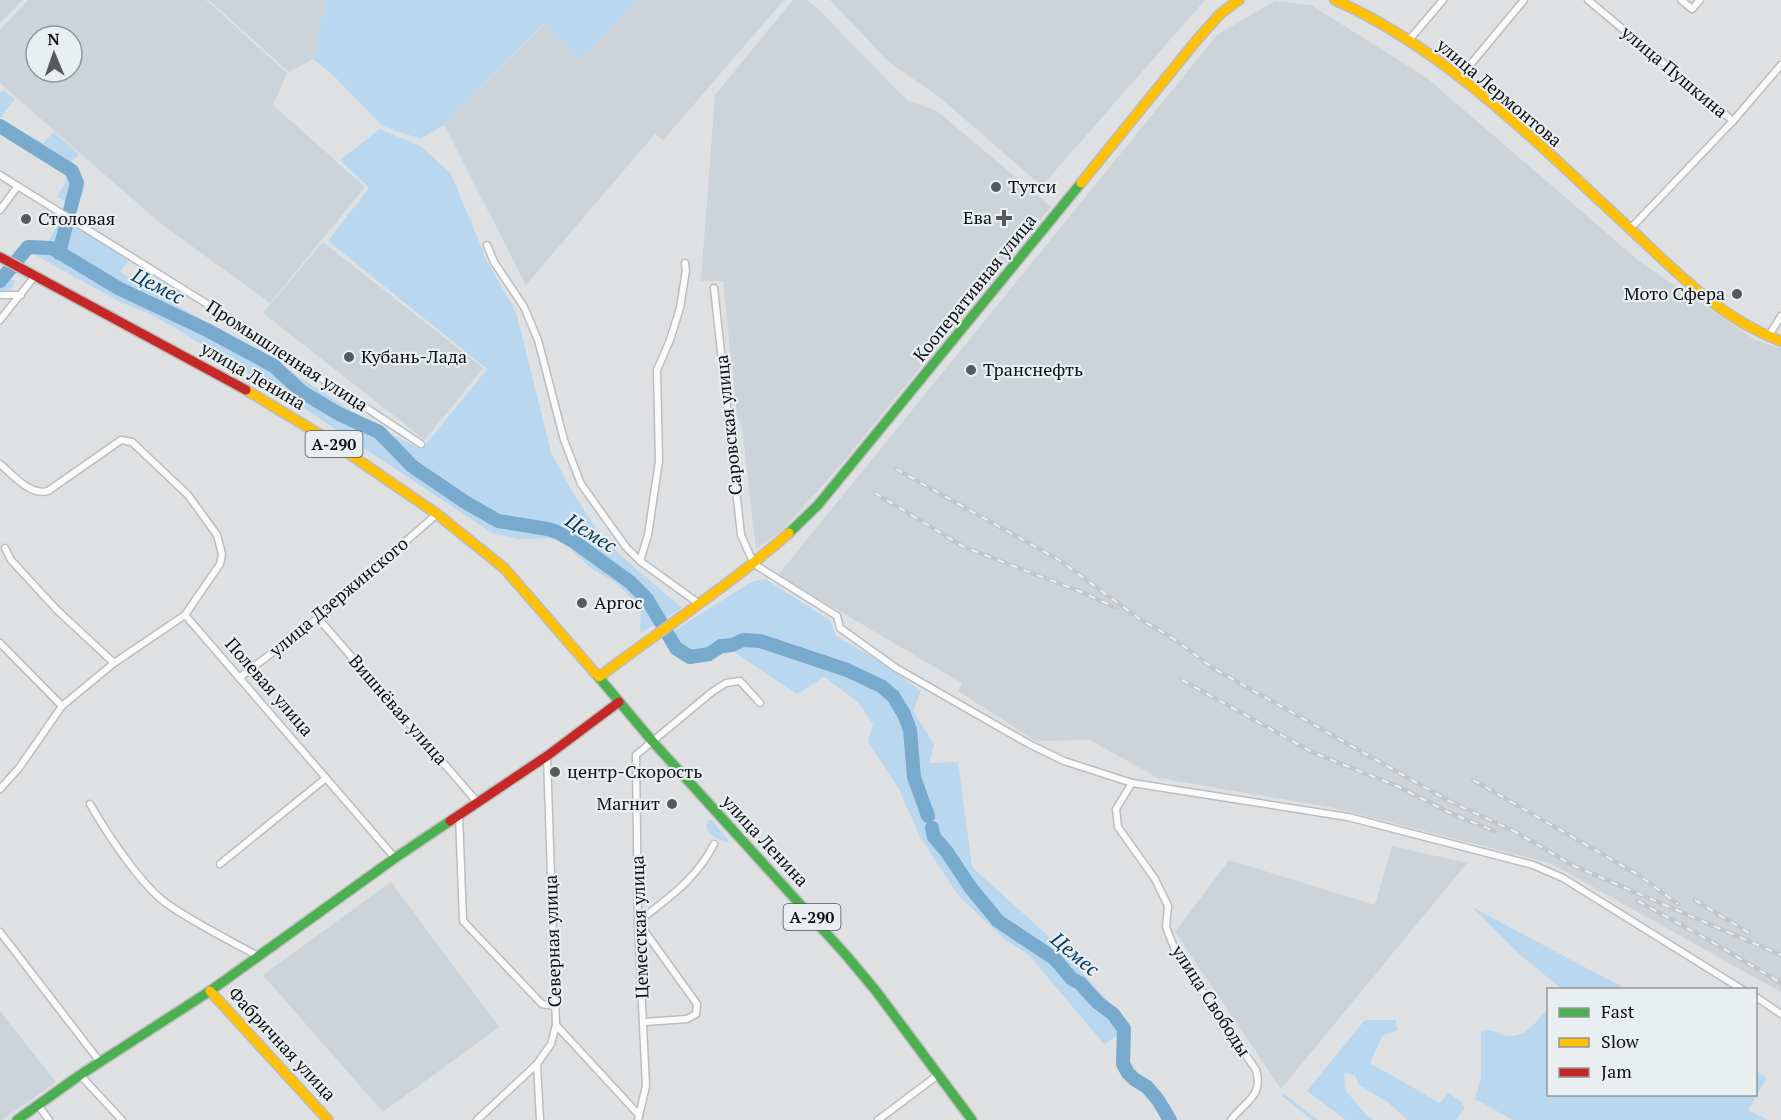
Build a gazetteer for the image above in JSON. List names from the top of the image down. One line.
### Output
{"streets":{"main road":["улица Лермонтова","Кооперативная улица","улица Ленина","А-290","Фабричная улица"],"street":["улица Пушкина","Промышленная улица","Саровская улица","улица Дзержинского","Полевая улица","Вишнёвая улица","Цемесская улица","Северная улица","улица Свободы"]},"crossings":[["Кооперативная улица","улица Ленина"],["Кооперативная улица","Саровская улица"],["улица Ленина","улица Дзержинского"],["улица Ленина","Цемесская улица"],["улица Дзержинского","Полевая улица"],["улица Дзержинского","Вишнёвая улица"]],"water":["Цемес"],"places":{"other":["Тутси","Столовая","Мото Сфера","Кубань-Лада","Транснефть","Аргос","центр-Скорость","Магнит"],"health":["Ева"]},"legend":["Fast","Slow","Jam"],"north":"top"}
